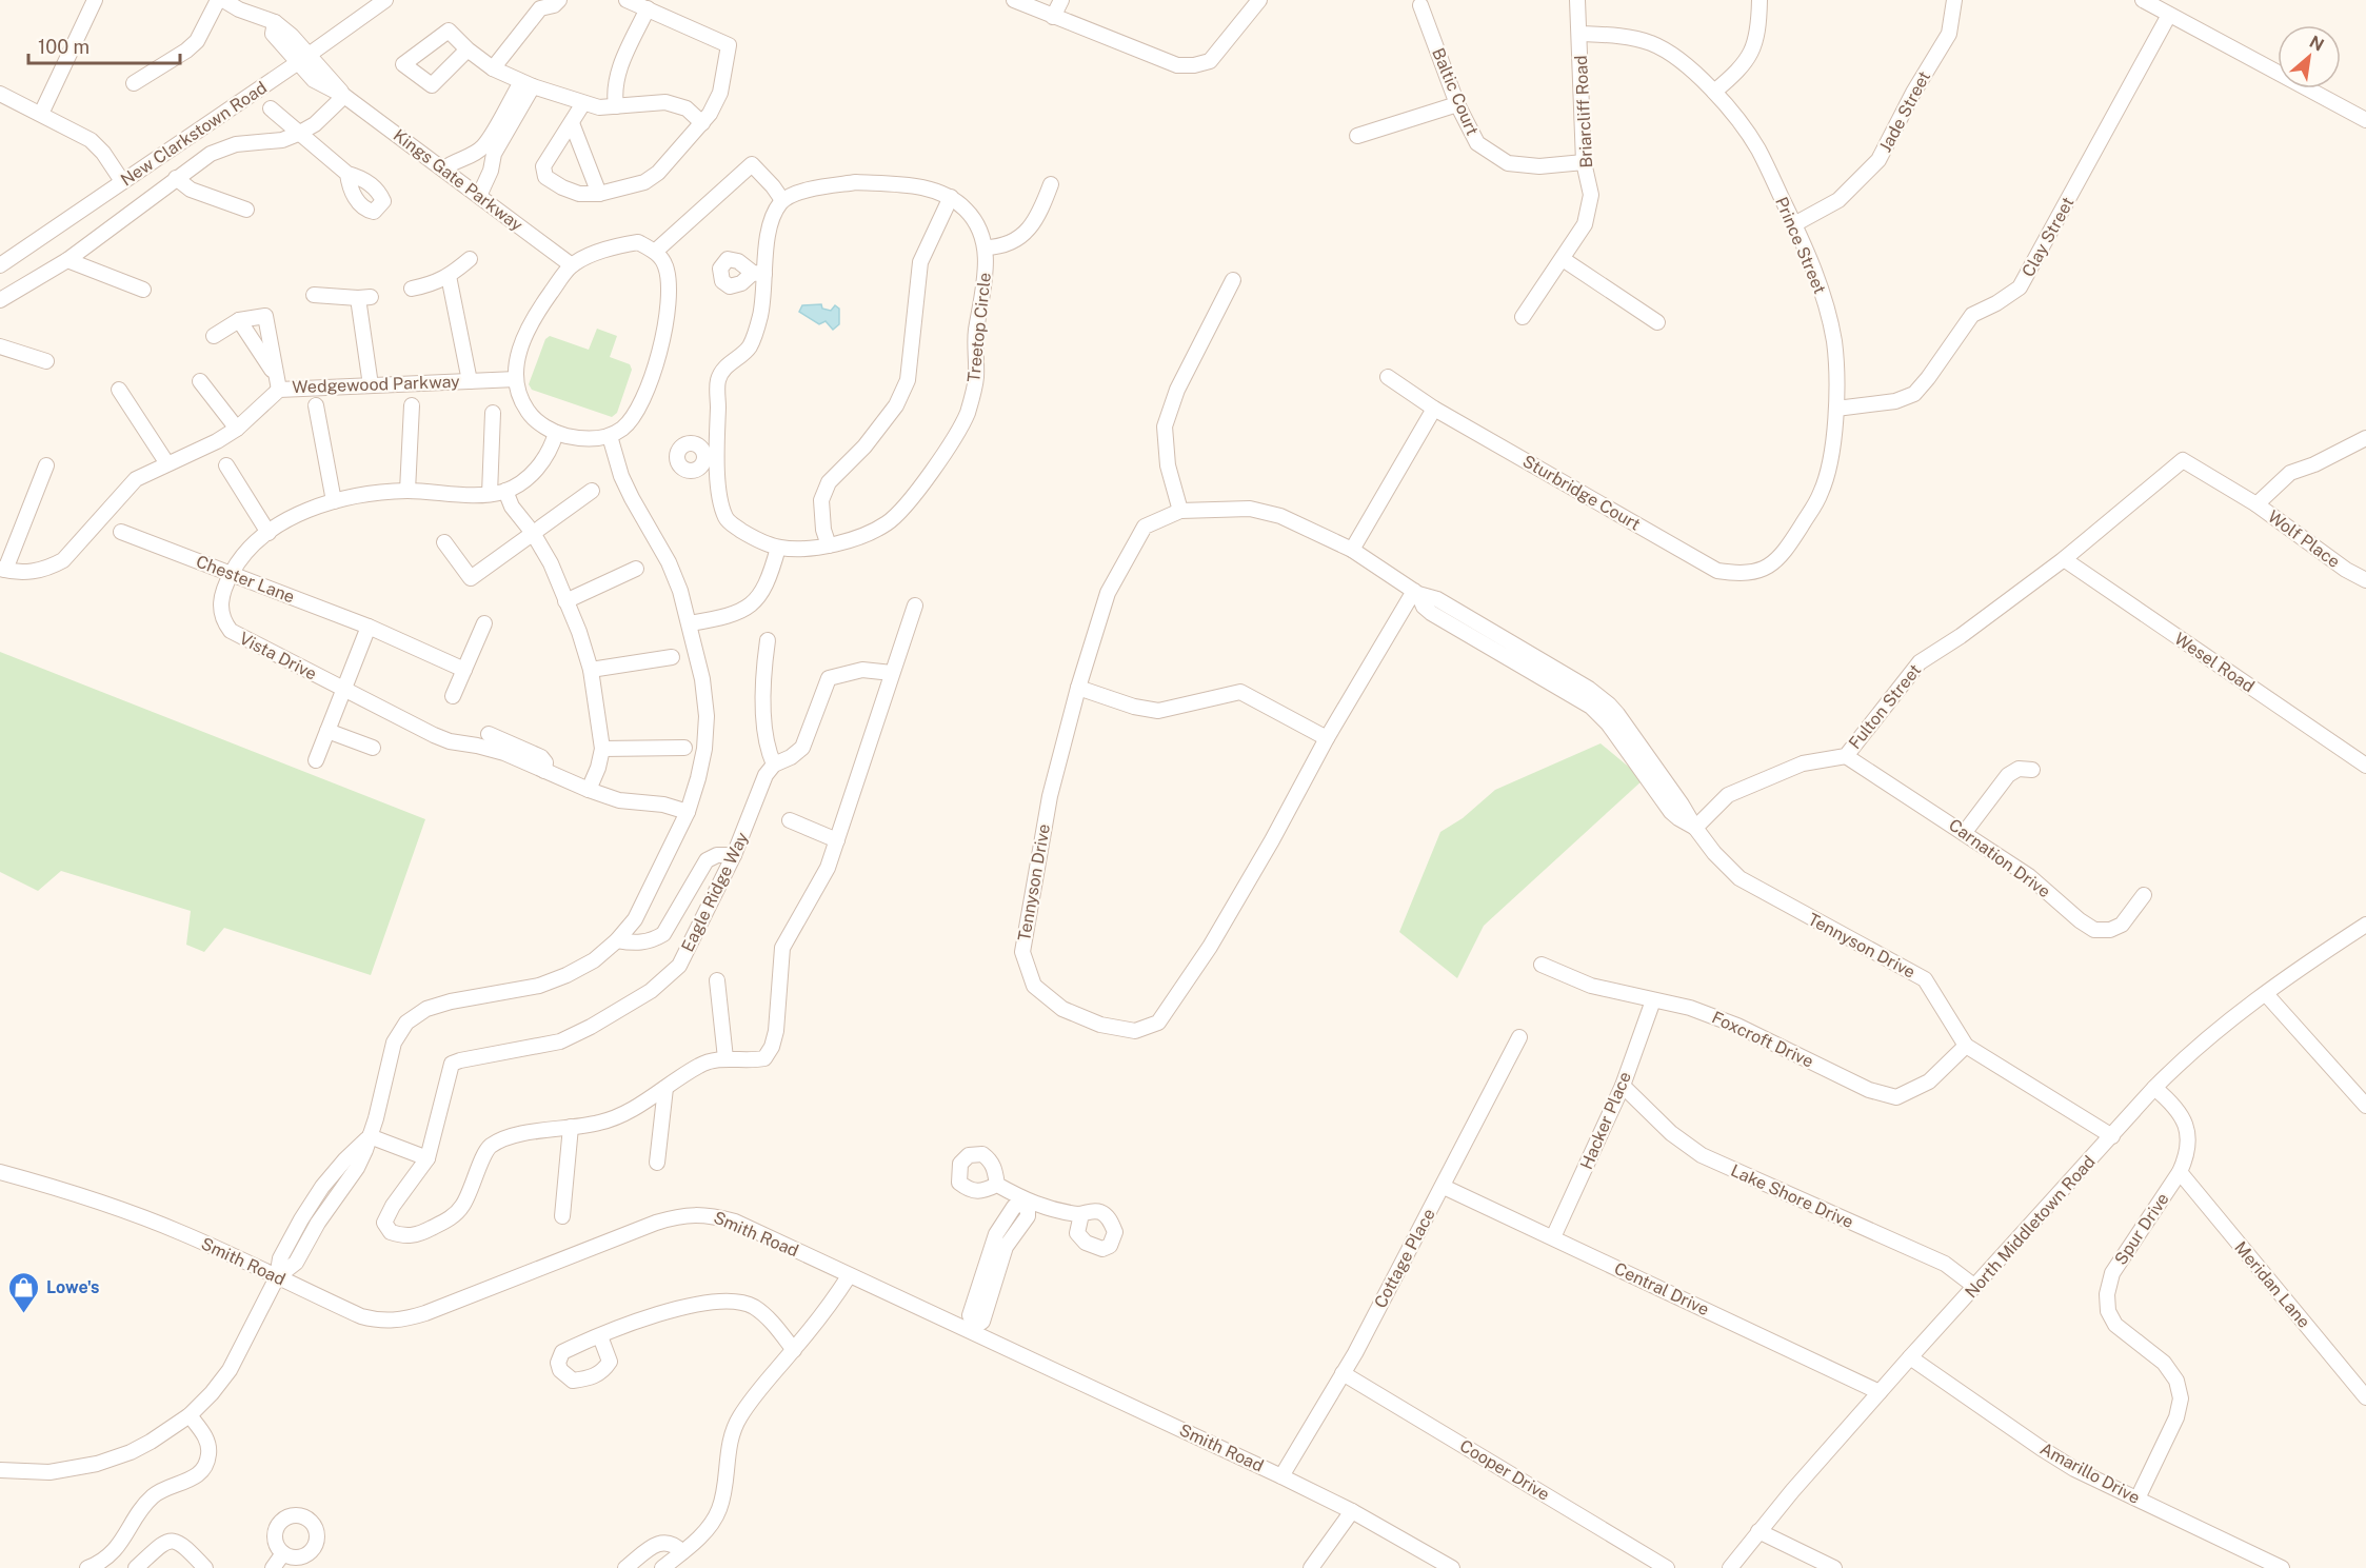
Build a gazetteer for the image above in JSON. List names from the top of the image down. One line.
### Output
{"streets":{"street":["Baltic Court","Briarcliff Road","Jade Street","New Clarkstown Road","Kings Gate Parkway","Clay Street","Prince Street","Treetop Circle","Wedgewood Parkway","Sturbridge Court","Wolf Place","Chester Lane","Vista Drive","Wesel Road","Fulton Street","Carnation Drive","Tennyson Drive","Eagle Ridge Way","Foxcroft Drive","Hacker Place","Lake Shore Drive","North Middletown Road","Spur Drive","Smith Road","Cottage Place","Meridan Lane","Central Drive","Cooper Drive","Amarillo Drive"]},"crossings":[["Baltic Court","Briarcliff Road"],["Briarcliff Road","Prince Street"],["Jade Street","Prince Street"],["New Clarkstown Road","Kings Gate Parkway"],["Kings Gate Parkway","Wedgewood Parkway"],["Kings Gate Parkway","Vista Drive"],["Clay Street","Prince Street"],["Prince Street","Sturbridge Court"],["Wedgewood Parkway","Vista Drive"],["Wolf Place","Fulton Street"],["Chester Lane","Vista Drive"],["Wesel Road","Fulton Street"],["Fulton Street","Carnation Drive"],["Fulton Street","Tennyson Drive"],["Tennyson Drive","Foxcroft Drive"],["Tennyson Drive","North Middletown Road"],["Foxcroft Drive","Hacker Place"],["Hacker Place","Lake Shore Drive"],["Hacker Place","Central Drive"],["Lake Shore Drive","North Middletown Road"],["North Middletown Road","Spur Drive"],["North Middletown Road","Central Drive"],["North Middletown Road","Amarillo Drive"],["Spur Drive","Meridan Lane"],["Spur Drive","Amarillo Drive"],["Smith Road","Cottage Place"],["Cottage Place","Central Drive"],["Cottage Place","Cooper Drive"]],"places":{"shop":["Lowe's"]},"scale_bar":"100 m","north":"top right"}
